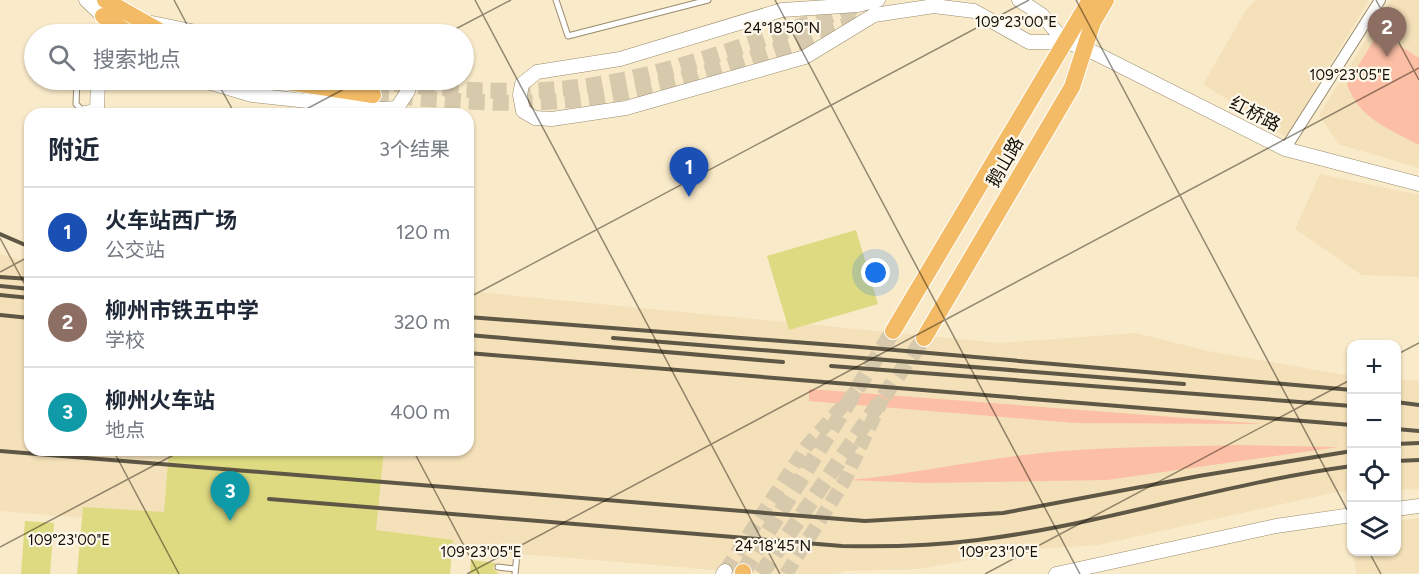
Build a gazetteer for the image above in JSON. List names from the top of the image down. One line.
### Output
{"streets":{"main road":["鹅山路"],"street":["红桥路"]},"crossings":[["红桥路","鹅山路"]],"page":{"pins":["2","1","3"],"search":"搜索地点","heading":["附近","3个结果"],"list":[{"mark":"1","name":"火车站西广场","note":"公交站","value":"120 m"},{"mark":"2","name":"柳州市铁五中学","note":"学校","value":"320 m"},{"mark":"3","name":"柳州火车站","note":"地点","value":"400 m"}],"map_buttons":["+","−"]},"coordinates":["109°23'00\"E","24°18'50\"N","109°23'05\"E","24°18'45\"N","109°23'10\"E"]}
